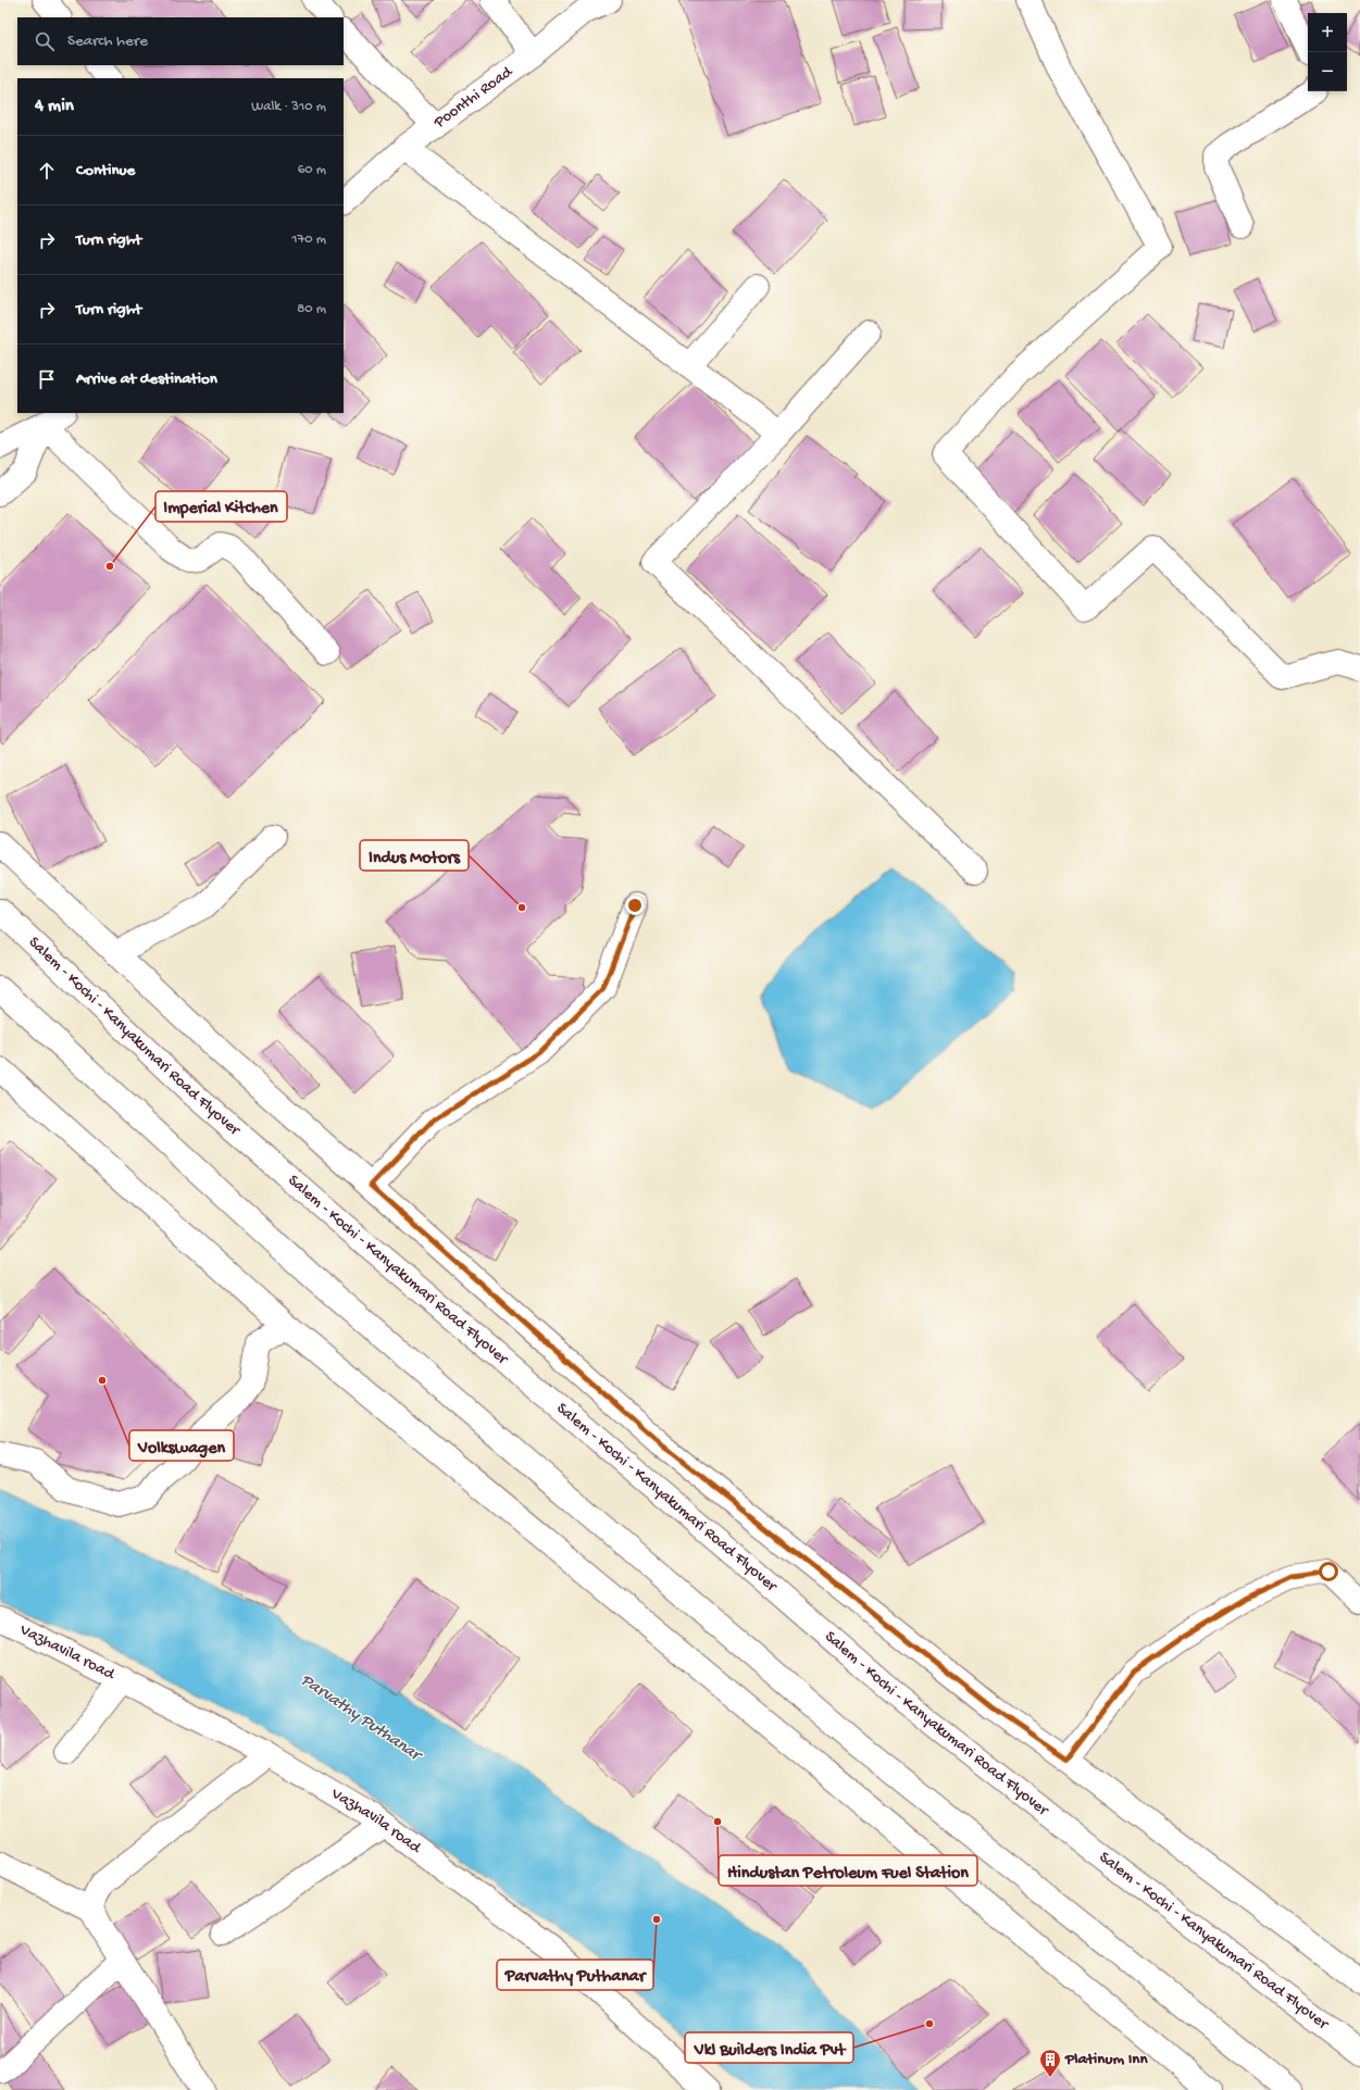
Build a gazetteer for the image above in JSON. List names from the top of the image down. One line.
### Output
{"streets":{"main road":["Poonthi Road","Salem - Kochi - Kanyakumari Road Flyover","Vazhavila road"]},"water":["Parvathy Puthanar"],"places":{"other":["Imperial Kitchen","Indus Motors","Volkswagen","Hindustan Petroleum Fuel Station","Parvathy Puthanar","Vkl Builders India Pvt"],"building":["Platinum Inn"]},"page":{"map_buttons":["+","−"],"search":"Search here","heading":["4 min","Walk · 310 m"],"list":[["Continue","60 m"],["Turn right","170 m"],["Turn right","80 m"],"Arrive at destination"]}}
